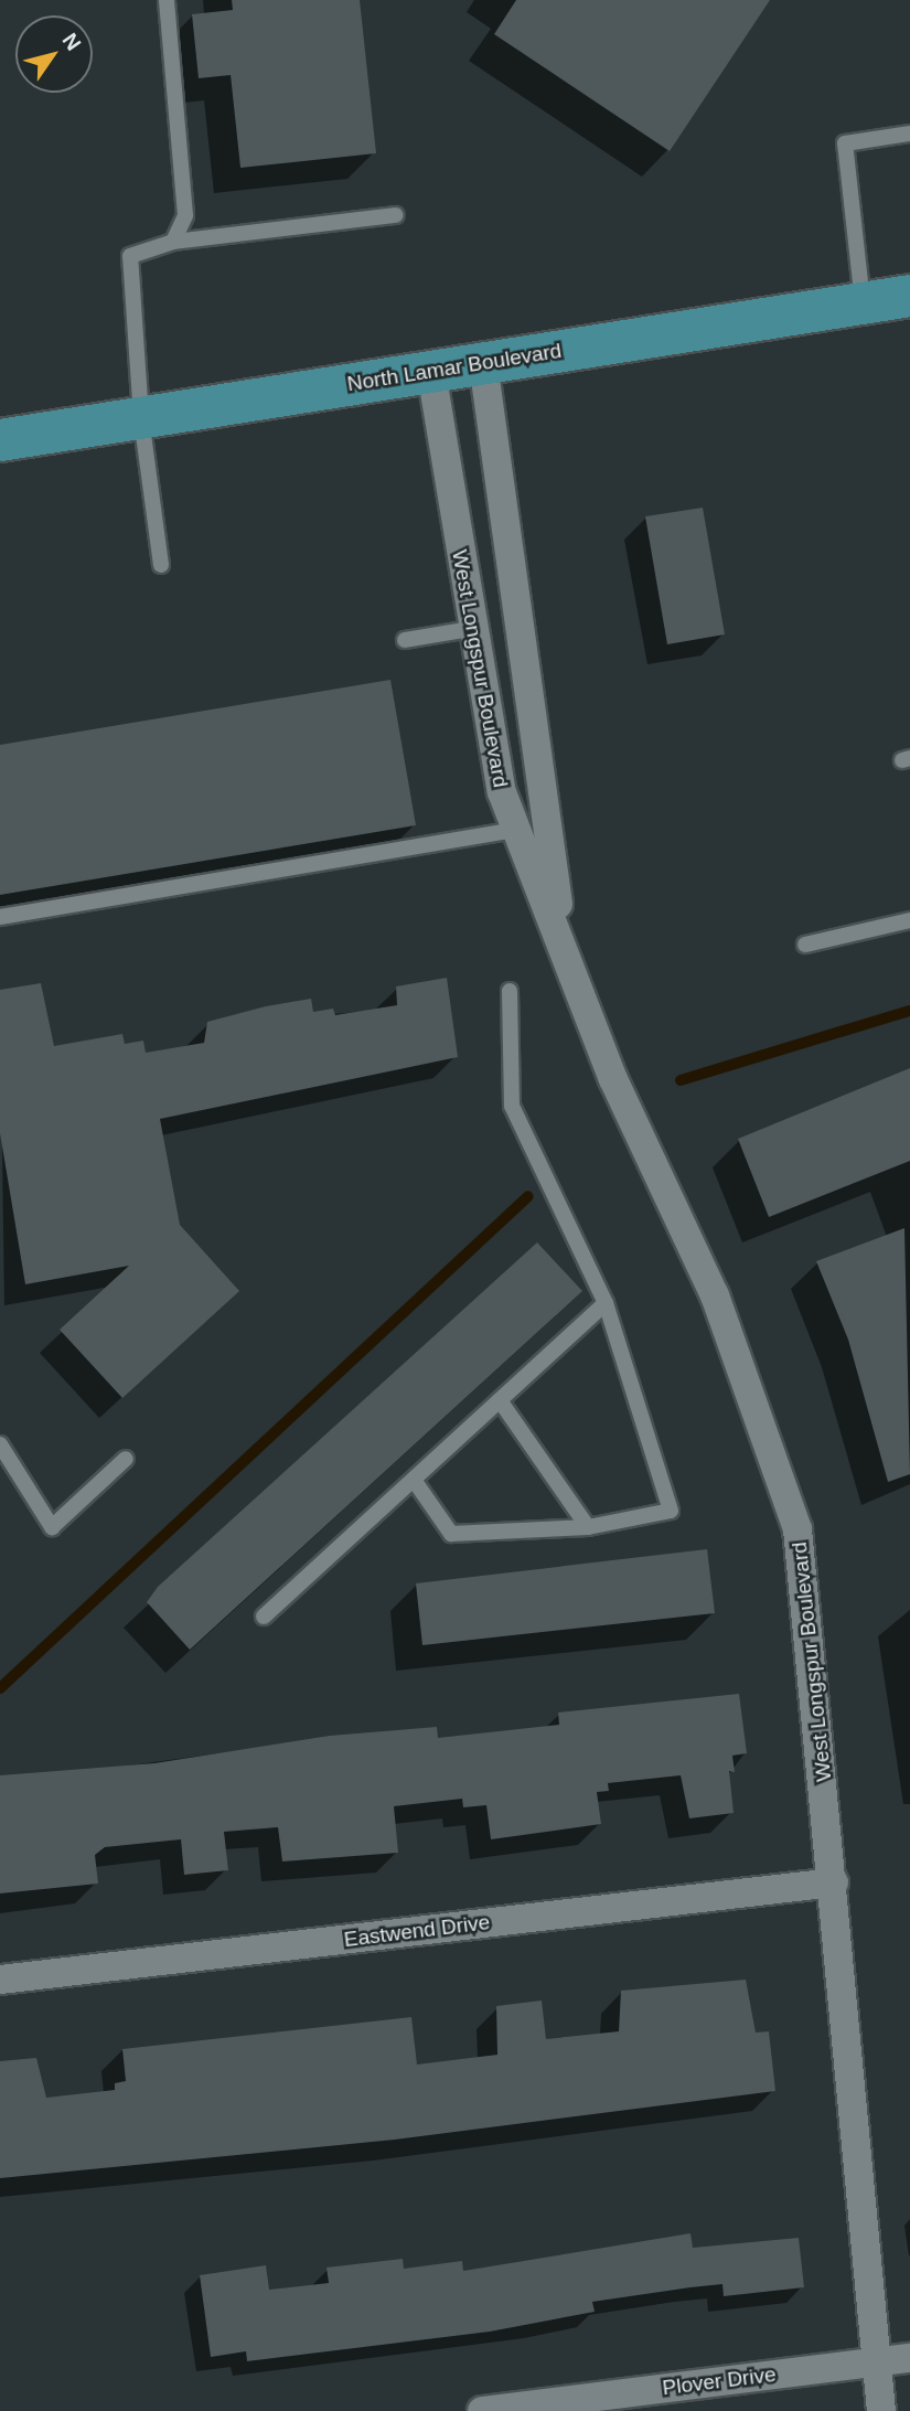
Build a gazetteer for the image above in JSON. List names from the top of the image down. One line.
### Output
{"streets":{"main road":["North Lamar Boulevard"],"street":["West Longspur Boulevard","Eastwend Drive","Plover Drive"]},"crossings":[["North Lamar Boulevard","West Longspur Boulevard"],["West Longspur Boulevard","Eastwend Drive"],["West Longspur Boulevard","Plover Drive"]],"north":"top right"}
